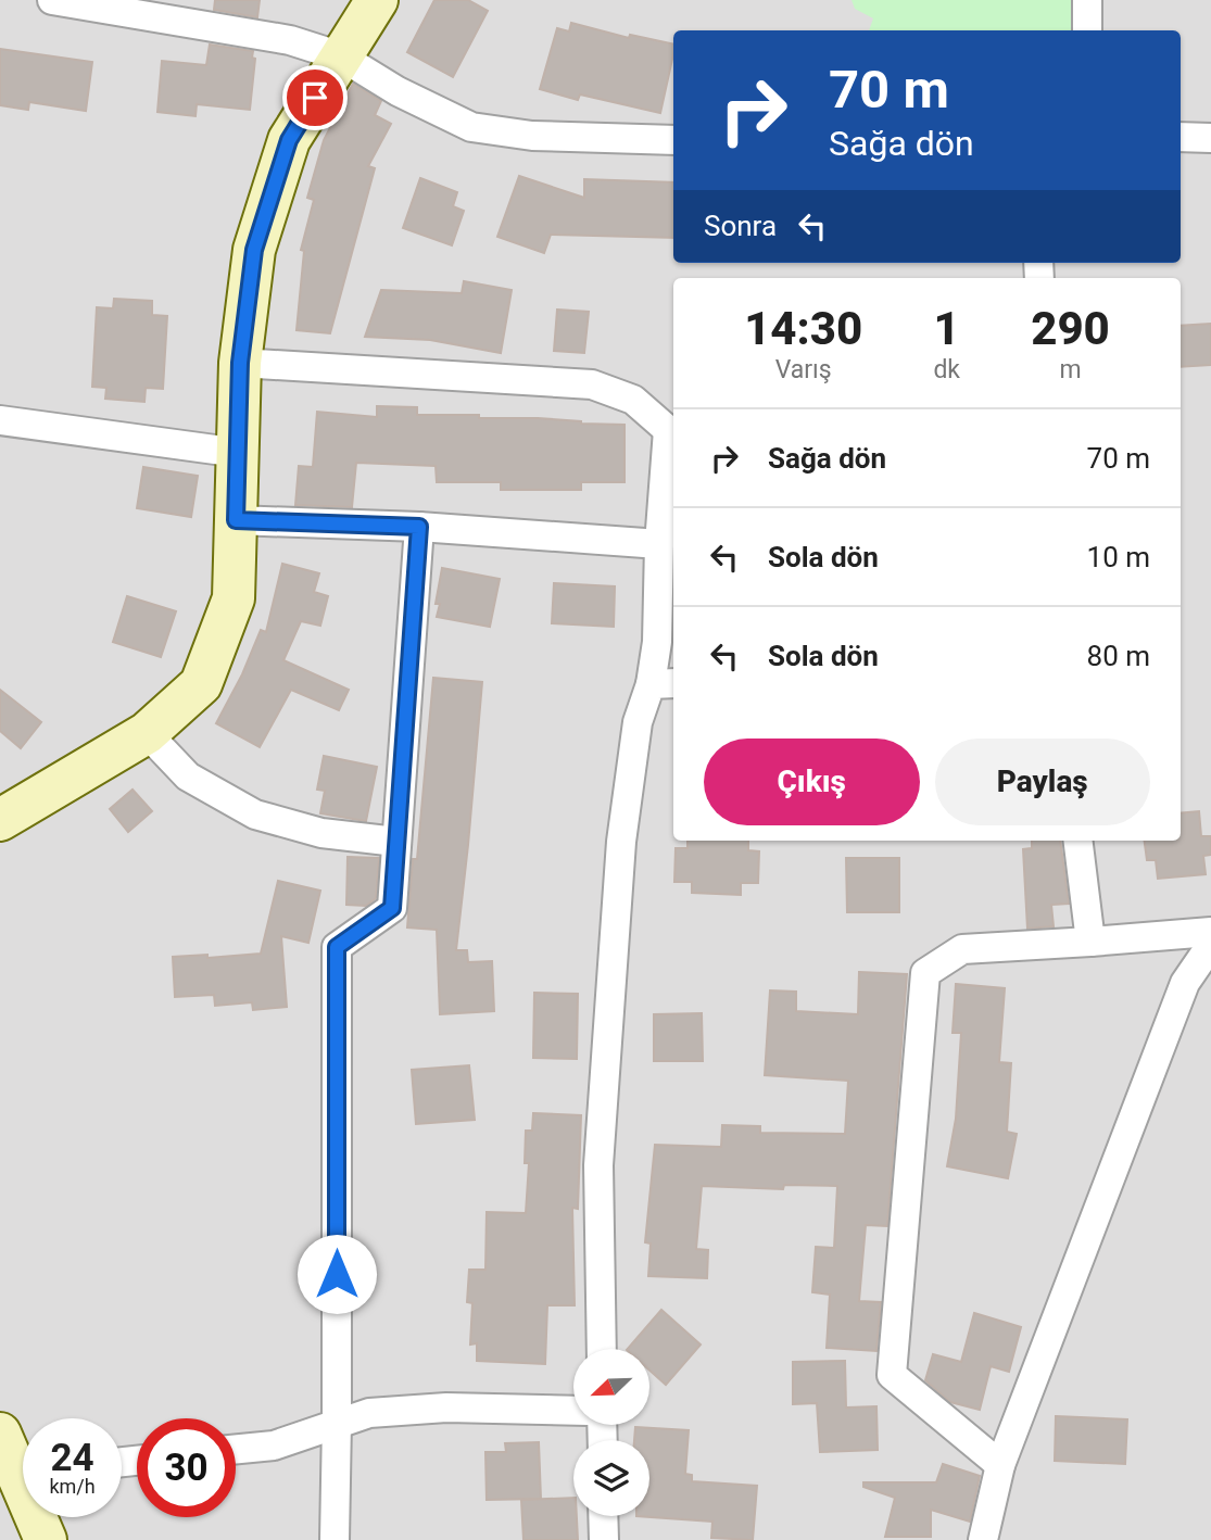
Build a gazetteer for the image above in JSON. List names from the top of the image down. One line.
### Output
{"north":"bottom left","page":{"turn":["70 m","Sağa dön"],"then":"Sonra","eta":["14:30","Varış","1","dk","290","m"],"list":[{"name":"Sağa dön","value":"70 m"},{"name":"Sola dön","value":"10 m"},{"name":"Sola dön","value":"80 m"}],"buttons":["Çıkış","Paylaş"],"speed":"24 km/h","limit":"30"}}
